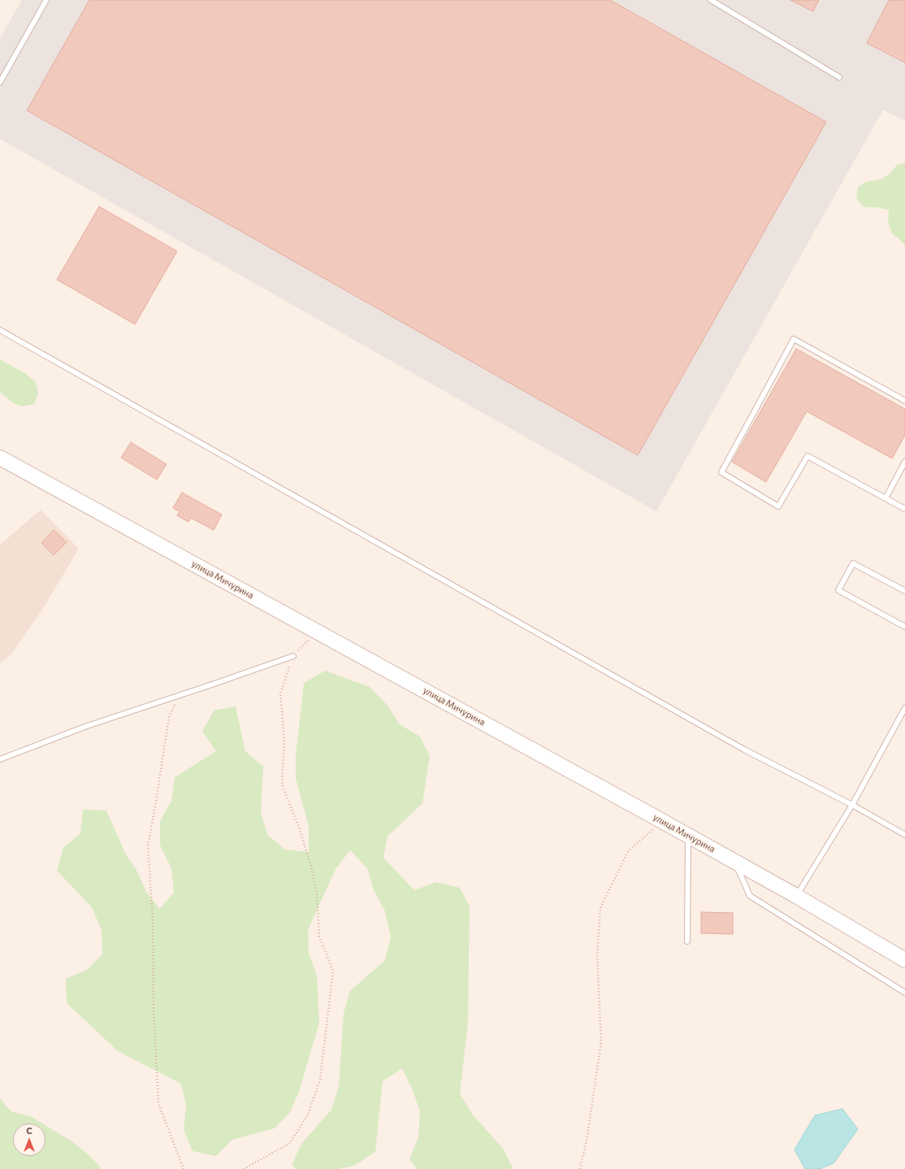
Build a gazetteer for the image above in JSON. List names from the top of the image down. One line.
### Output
{"streets":{"main road":["улица Мичурина"]},"north":"top"}
